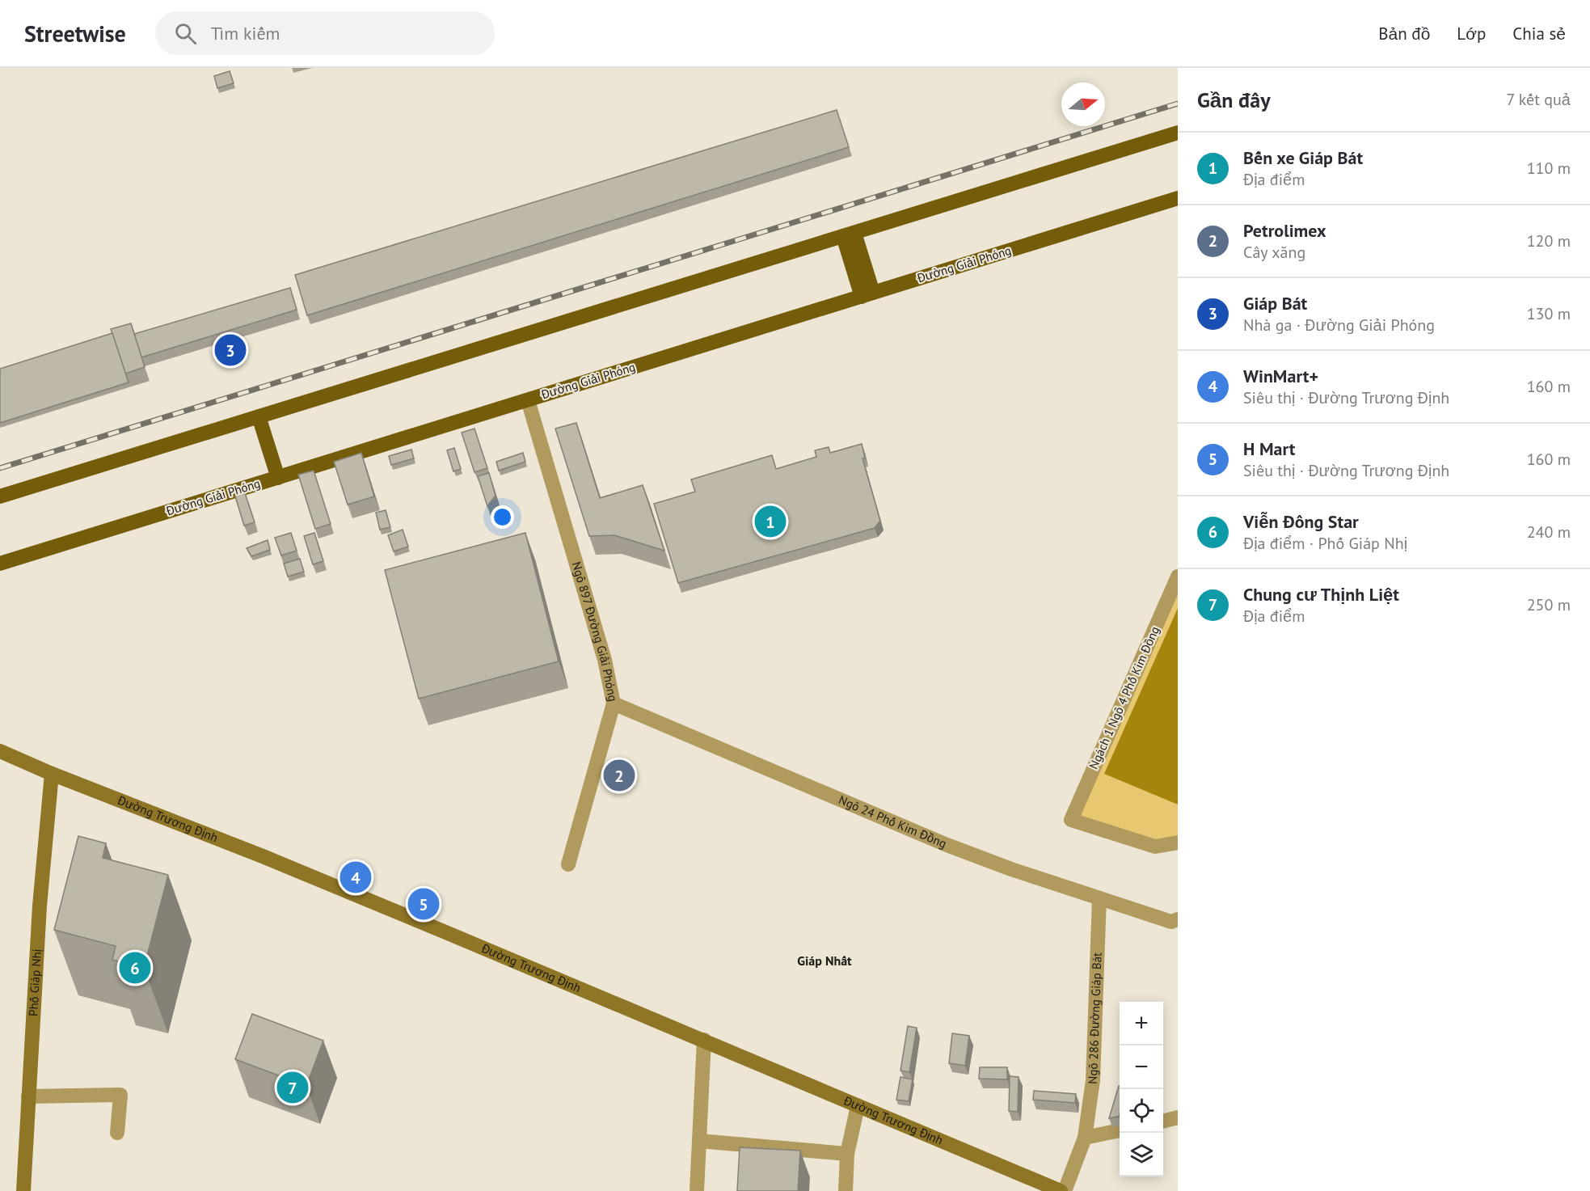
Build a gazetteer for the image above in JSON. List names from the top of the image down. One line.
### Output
{"streets":{"main road":["Đường Giải Phóng","Đường Trương Định","Phố Giáp Nhị"],"street":["Ngõ 897 Đường Giải Phóng","Ngách 1 Ngõ 4 Phố Kim Đồng","Ngõ 24 Phố Kim Đồng","Ngõ 286 Đường Giáp Bát"]},"crossings":[["Đường Giải Phóng","Ngõ 897 Đường Giải Phóng"],["Ngõ 897 Đường Giải Phóng","Ngõ 24 Phố Kim Đồng"],["Đường Trương Định","Phố Giáp Nhị"],["Ngõ 24 Phố Kim Đồng","Ngõ 286 Đường Giáp Bát"]],"districts":["Giáp Nhất"],"north":"right","page":{"header":"Streetwise","search":"Tìm kiếm","nav":["Bản đồ","Lớp","Chia sẻ"],"heading":["Gần đây","7 kết quả"],"list":[{"mark":"1","name":"Bến xe Giáp Bát","note":"Địa điểm","value":"110 m"},{"mark":"2","name":"Petrolimex","note":"Cây xăng","value":"120 m"},{"mark":"3","name":"Giáp Bát","note":"Nhà ga · Đường Giải Phóng","value":"130 m"},{"mark":"4","name":"WinMart+","note":"Siêu thị · Đường Trương Định","value":"160 m"},{"mark":"5","name":"H Mart","note":"Siêu thị · Đường Trương Định","value":"160 m"},{"mark":"6","name":"Viễn Đông Star","note":"Địa điểm · Phố Giáp Nhị","value":"240 m"},{"mark":"7","name":"Chung cư Thịnh Liệt","note":"Địa điểm","value":"250 m"}],"pins":["3","1","2","4","5","6","7"],"map_buttons":["+","−"]}}
